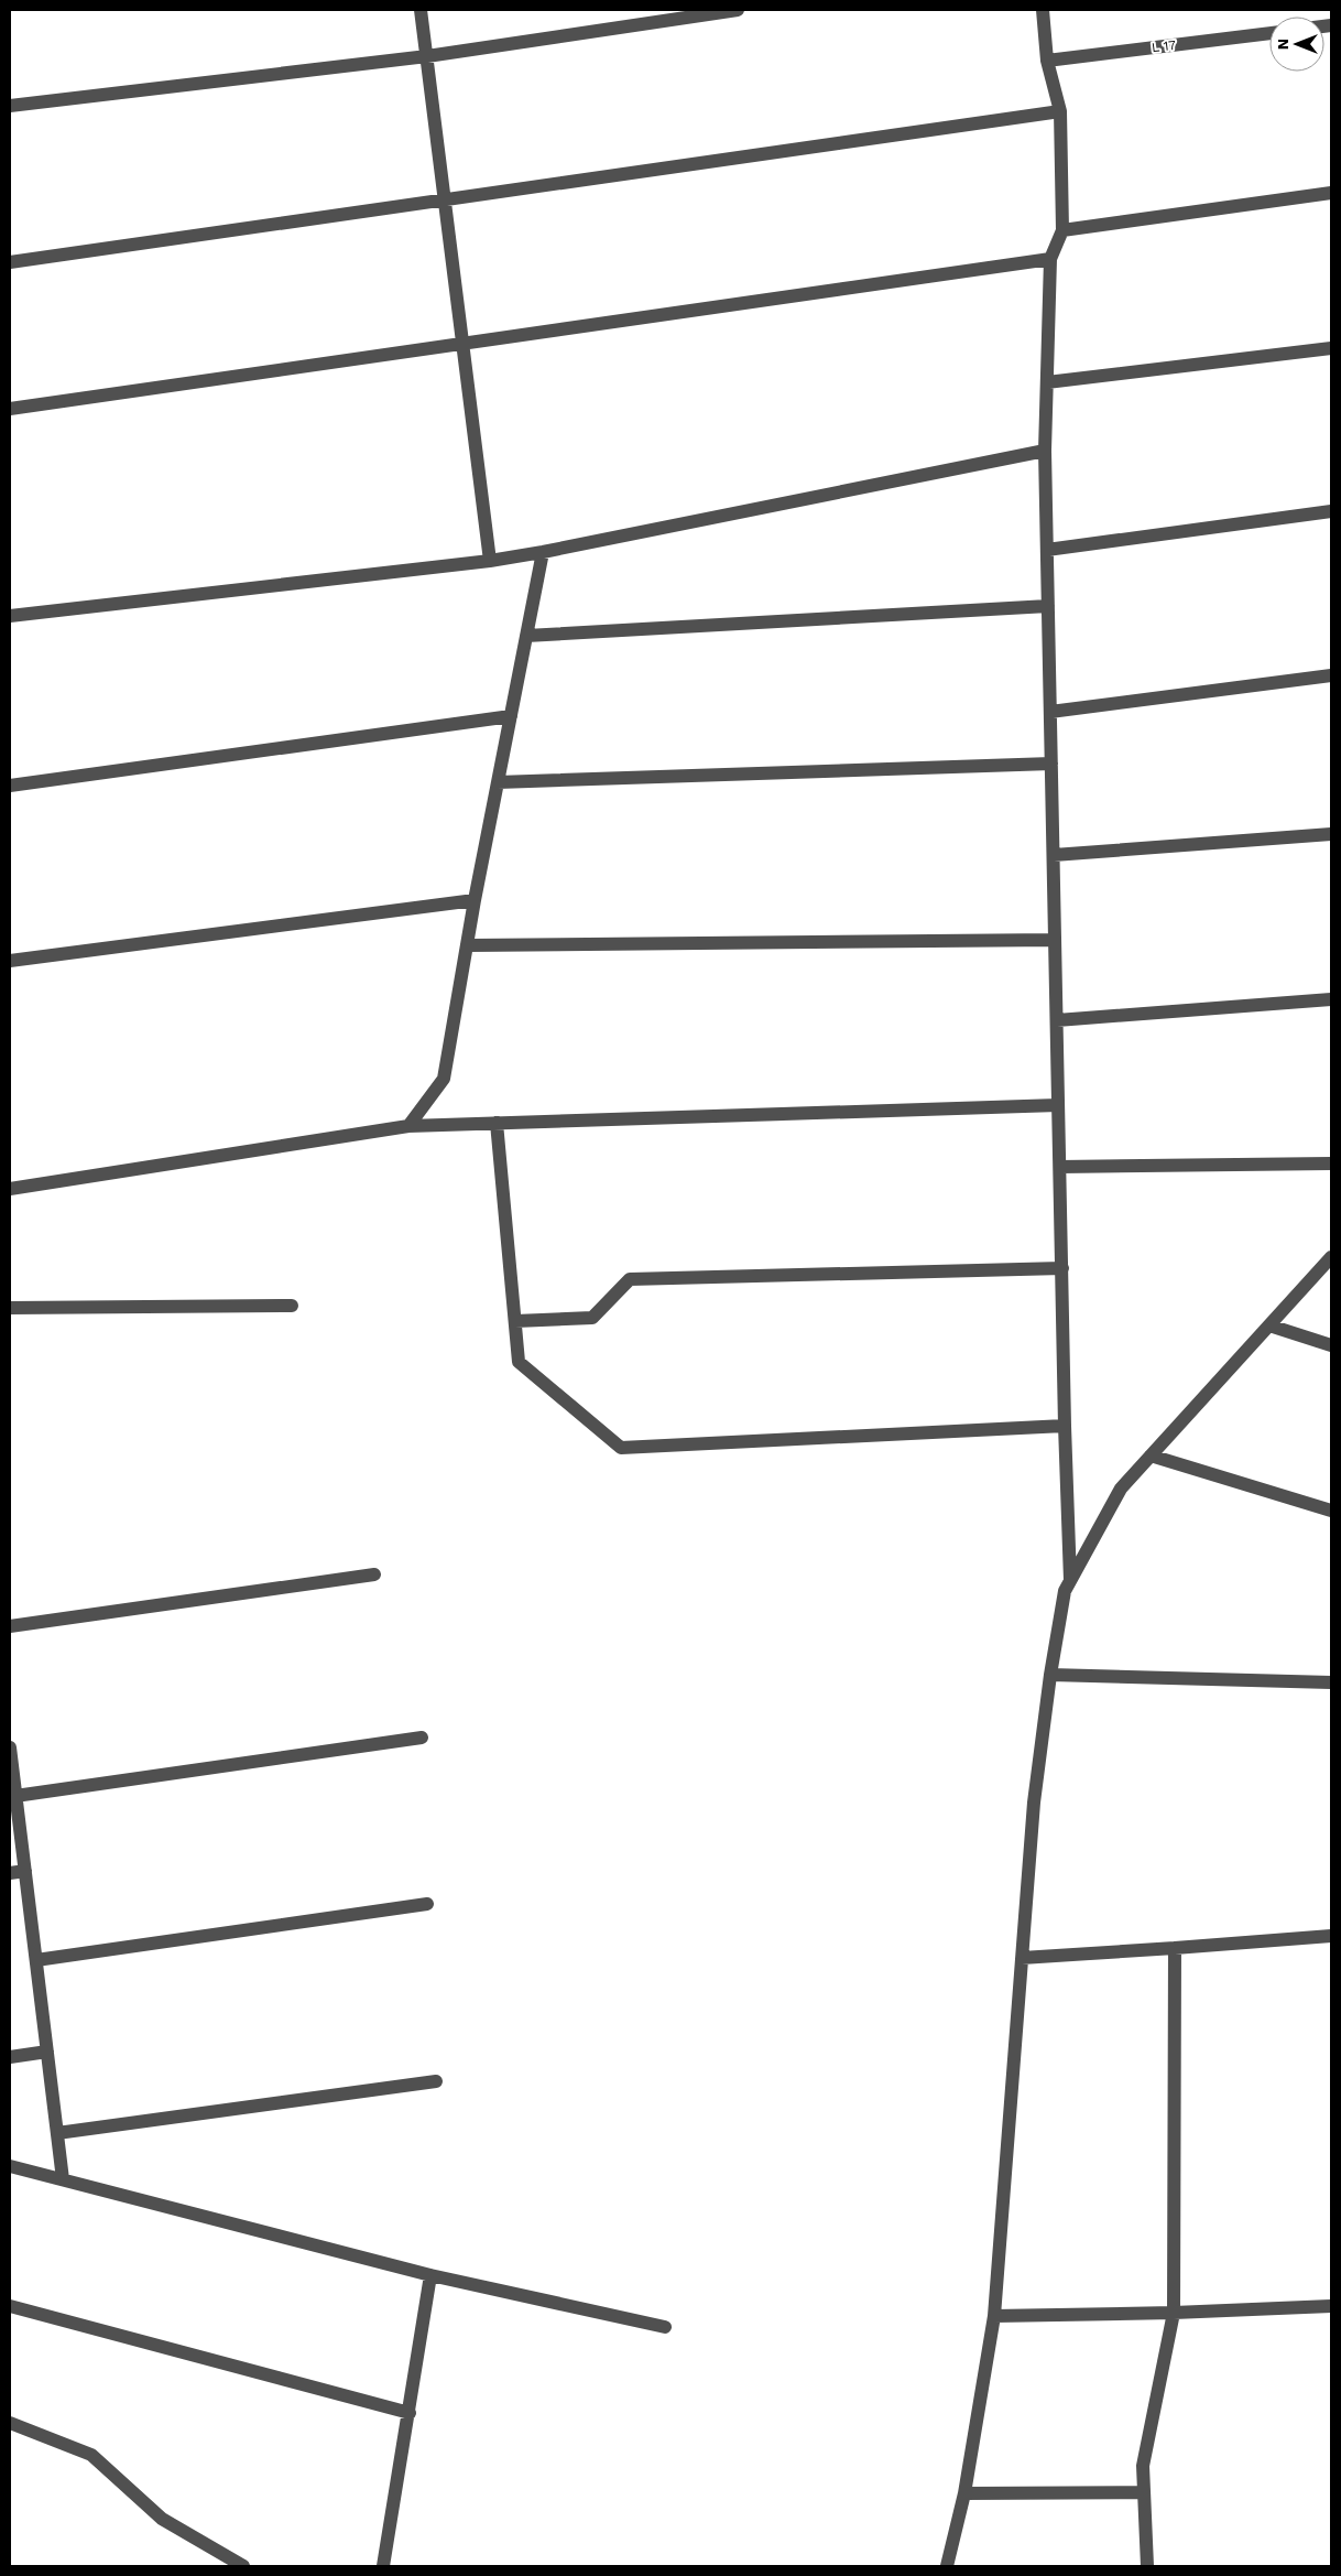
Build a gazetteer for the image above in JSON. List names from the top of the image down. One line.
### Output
{"streets":{"street":["L 17"]},"north":"left"}
